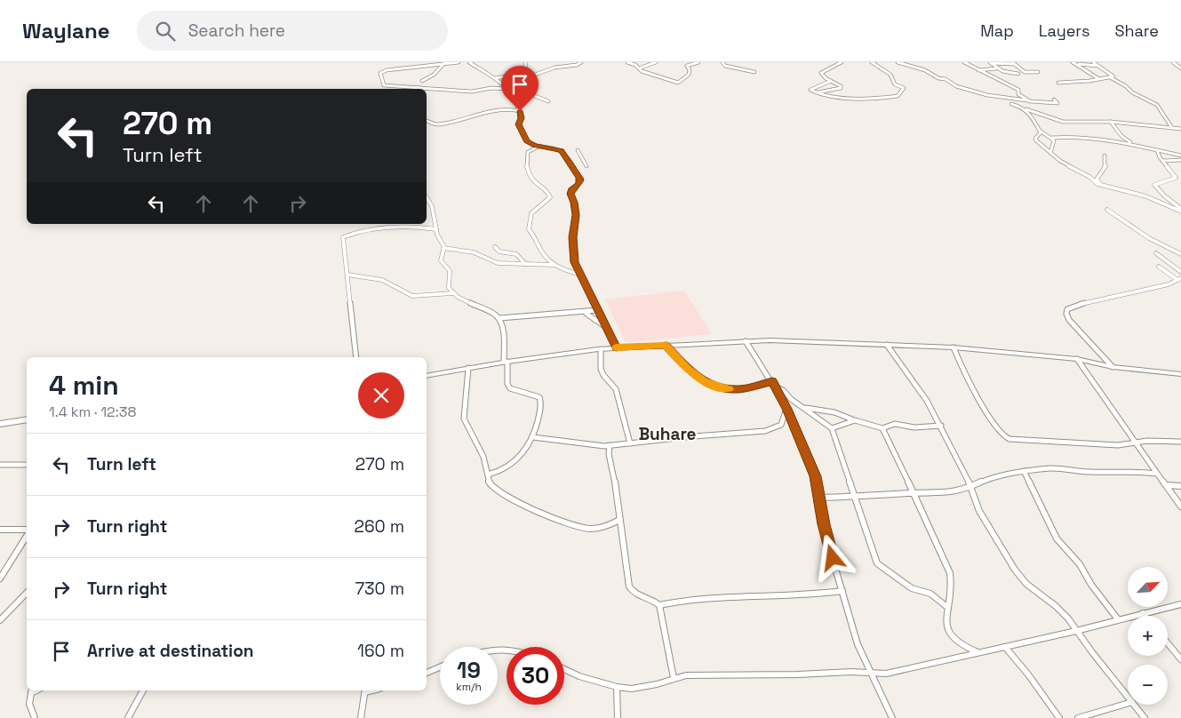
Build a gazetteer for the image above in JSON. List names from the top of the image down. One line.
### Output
{"districts":["Buhare"],"north":"top right","page":{"header":"Waylane","search":"Search here","nav":["Map","Layers","Share"],"turn":["270 m","Turn left"],"heading":["4 min","1.4 km · 12:38"],"list":[{"name":"Turn left","value":"270 m"},{"name":"Turn right","value":"260 m"},{"name":"Turn right","value":"730 m"},{"name":"Arrive at destination","value":"160 m"}],"map_buttons":["+","−"],"speed":"19 km/h","limit":"30"}}
